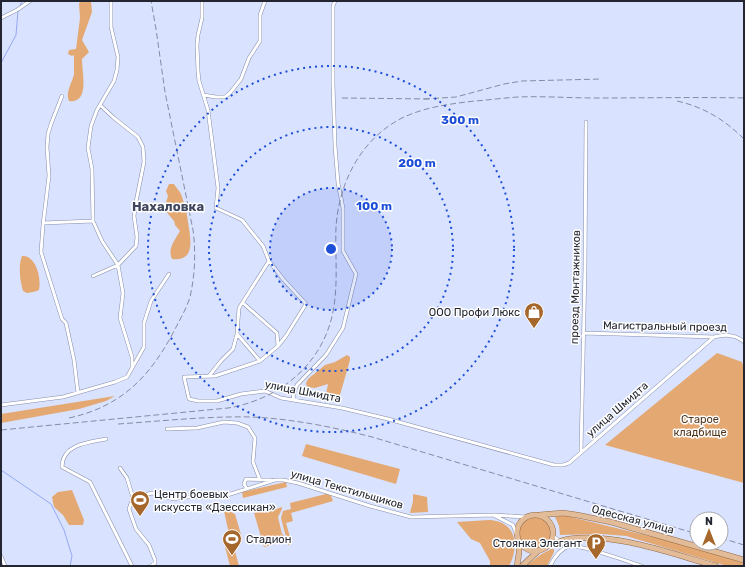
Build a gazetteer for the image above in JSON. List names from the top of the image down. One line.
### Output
{"streets":{"main road":["Одесская улица"],"street":["проезд Монтажников","Магистральный проезд","улица Шмидта","улица Текстильщиков"]},"crossings":[["проезд Монтажников","Магистральный проезд"],["проезд Монтажников","улица Шмидта"],["Магистральный проезд","улица Шмидта"],["улица Текстильщиков","Одесская улица"]],"districts":["Нахаловка"],"parks":["Старое кладбище"],"places":{"shop":["ООО Профи Люкс"],"sports":["Центр боевых искусств «Дзессикан»","Стадион"],"parking":["Стоянка Элегант"]},"north":"top","rings":["300 m","200 m","100 m"]}
